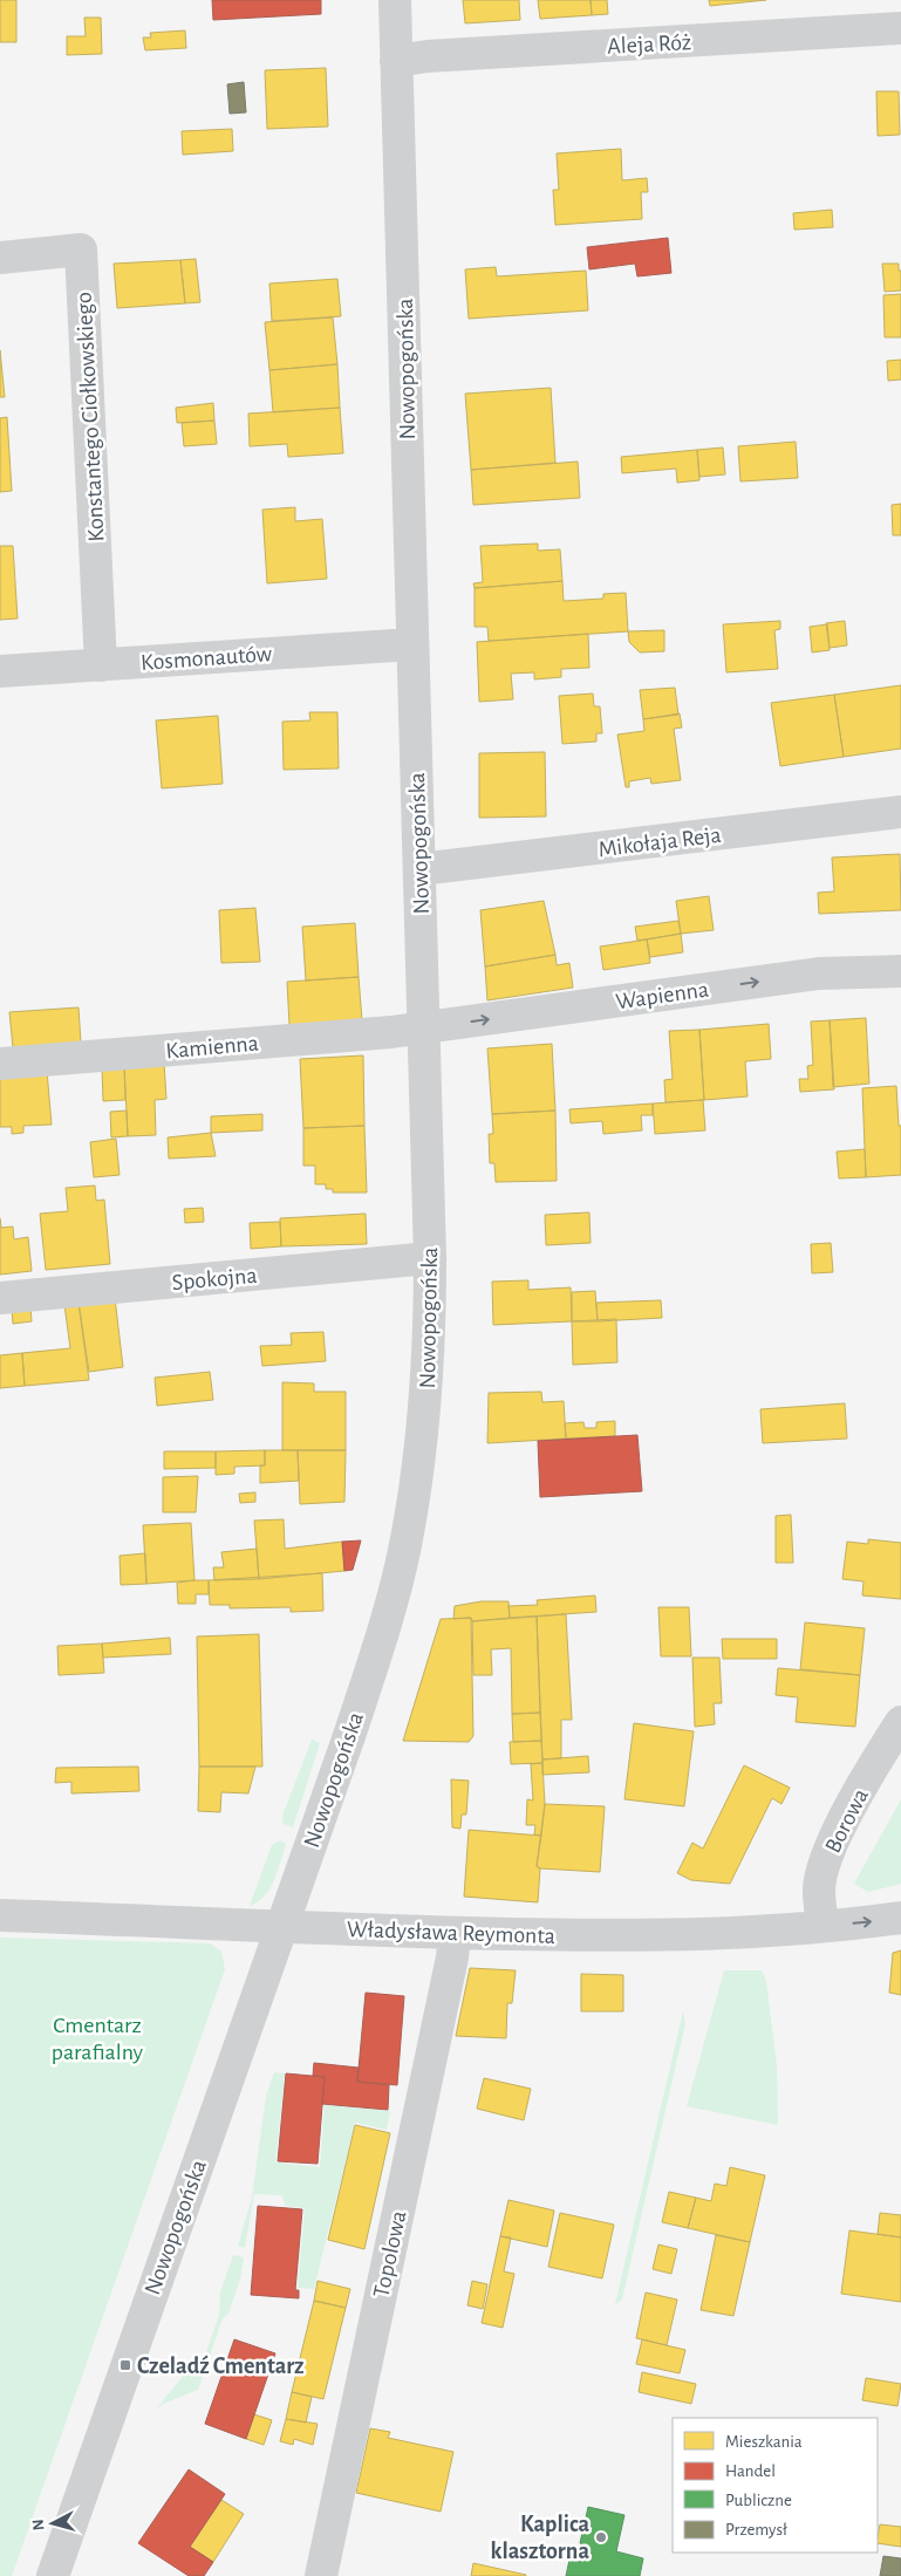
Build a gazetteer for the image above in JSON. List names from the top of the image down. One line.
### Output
{"streets":{"street":["Aleja Róż","Nowopogońska","Konstantego Ciołkowskiego","Kosmonautów","Mikołaja Reja","Wapienna","Kamienna","Spokojna","Borowa","Władysława Reymonta","Topolowa"]},"crossings":[["Aleja Róż","Nowopogońska"],["Nowopogońska","Kosmonautów"],["Nowopogońska","Mikołaja Reja"],["Nowopogońska","Wapienna"],["Nowopogońska","Kamienna"],["Nowopogońska","Spokojna"],["Nowopogońska","Władysława Reymonta"],["Konstantego Ciołkowskiego","Kosmonautów"],["Wapienna","Kamienna"],["Borowa","Władysława Reymonta"],["Władysława Reymonta","Topolowa"]],"one_way":["Wapienna"],"parks":["Cmentarz parafialny"],"places":{"transit":["Czeladź Cmentarz"],"other":["Kaplica klasztorna"]},"legend":["Mieszkania","Handel","Publiczne","Przemysł"],"north":"left"}
